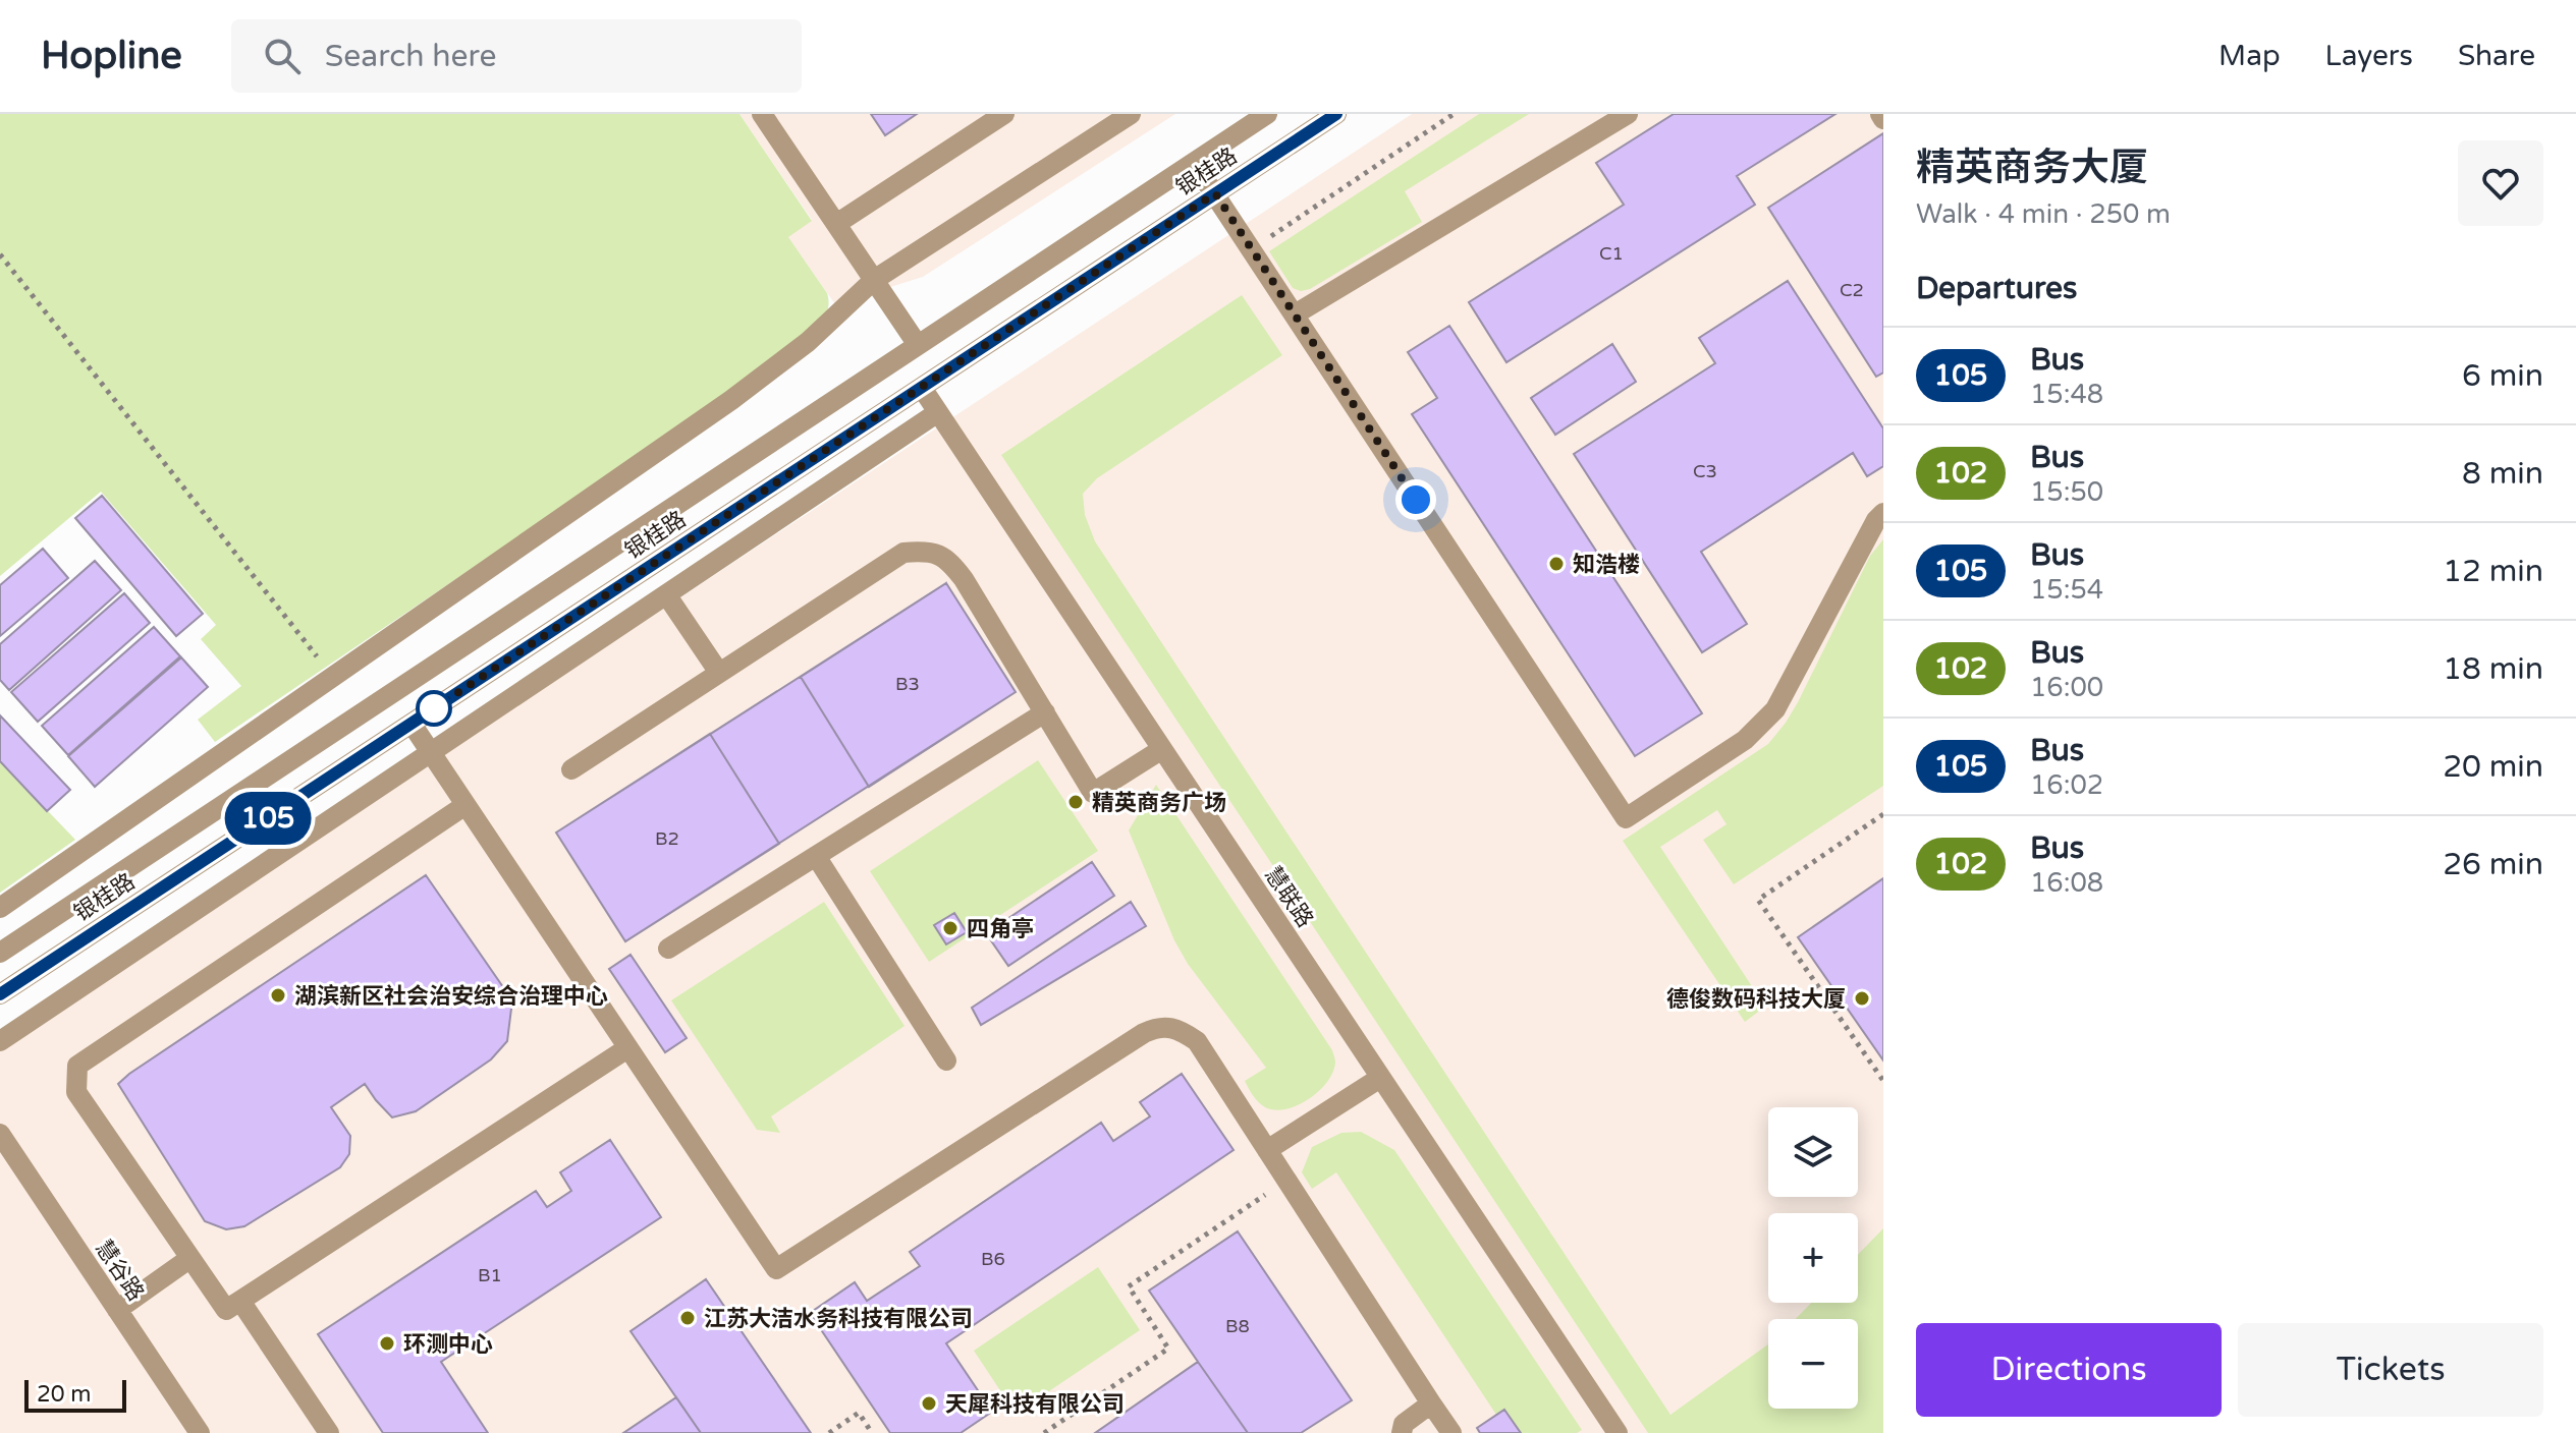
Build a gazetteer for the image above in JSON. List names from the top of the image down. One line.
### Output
{"streets":{"street":["银桂路","慧联路","慧谷路"]},"crossings":[["银桂路","慧联路"]],"places":["知浩楼","精英商务广场","四角亭","湖滨新区社会治安综合治理中心","德俊数码科技大厦","江苏大洁水务科技有限公司","环测中心","天犀科技有限公司"],"lines":["bus line 105"],"house_numbers":["C1","C2","C3","B3","B2","B6","B1","B8"],"scale_bar":"20 m","page":{"header":"Hopline","search":"Search here","nav":["Map","Layers","Share"],"on_map":"105","heading":[["精英商务大厦","Walk · 4 min · 250 m"],"Departures"],"list":[{"mark":"105","name":"Bus","note":"15:48","value":"6 min"},{"mark":"102","name":"Bus","note":"15:50","value":"8 min"},{"mark":"105","name":"Bus","note":"15:54","value":"12 min"},{"mark":"102","name":"Bus","note":"16:00","value":"18 min"},{"mark":"105","name":"Bus","note":"16:02","value":"20 min"},{"mark":"102","name":"Bus","note":"16:08","value":"26 min"}],"map_buttons":["+","−"],"buttons":["Directions","Tickets"],"scale":"20 m"}}
